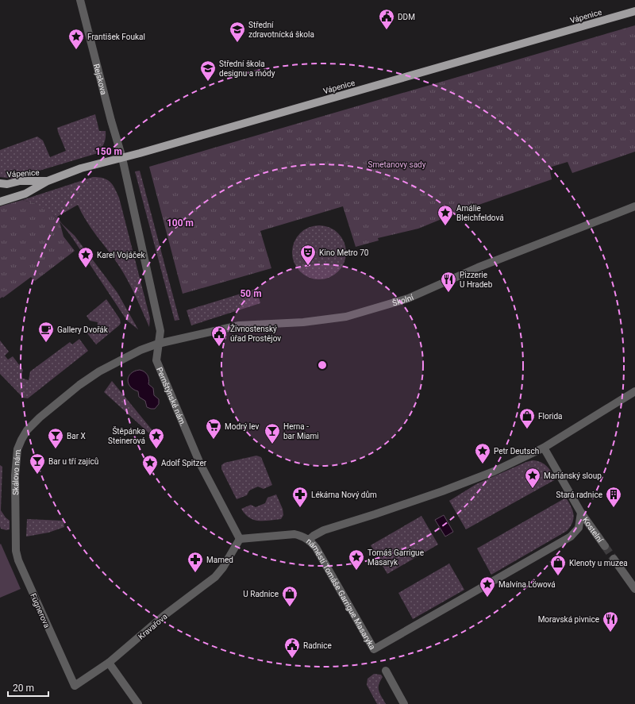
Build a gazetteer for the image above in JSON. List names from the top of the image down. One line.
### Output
{"streets":{"main road":["Vápenice"],"street":["Rejskova","Školní","Pernštýnské nám.","Skálovo nám.","Kostelní","náměstí Tomáše Garrigue Masaryka","Fügnerova","Kravařova"]},"crossings":[["Vápenice","Rejskova"],["Rejskova","Školní"],["Rejskova","Pernštýnské nám."],["Rejskova","Skálovo nám."],["Školní","Pernštýnské nám."],["Školní","Skálovo nám."],["Pernštýnské nám.","Skálovo nám."],["Pernštýnské nám.","Kravařova"],["Skálovo nám.","Fügnerova"],["Kostelní","náměstí Tomáše Garrigue Masaryka"],["Fügnerova","Kravařova"]],"parks":["Smetanovy sady"],"places":{"public building":["DDM","Živnostenský úřad Prostějov","Radnice"],"school or university":["Střední zdravotnícká škola","Střední škola designu a módy"],"place":["František Foukal","Amálie Bleichfeldová","Karel Vojáček","Štěpánka Steinerová","Petr Deutsch","Adolf Spitzer","Mariánský sloup","Tomáš Garrigue Masaryk","Malvína Löwová"],"theatre":["Kino Metro 70"],"restaurant":["Pizzerie U Hradeb","Moravská pivnice"],"cafe":["Gallery Dvořák"],"shop":["Florida","Klenoty u muzea","U Radnice"],"supermarket":["Modrý lev"],"bar":["Herna - bar Miami","Bar X","Bar u tří zajíců"],"pharmacy":["Lékárna Nový dům","Mamed"],"building":["Stará radnice"]},"scale_bar":"20 m","rings":["150 m","100 m","50 m"]}
